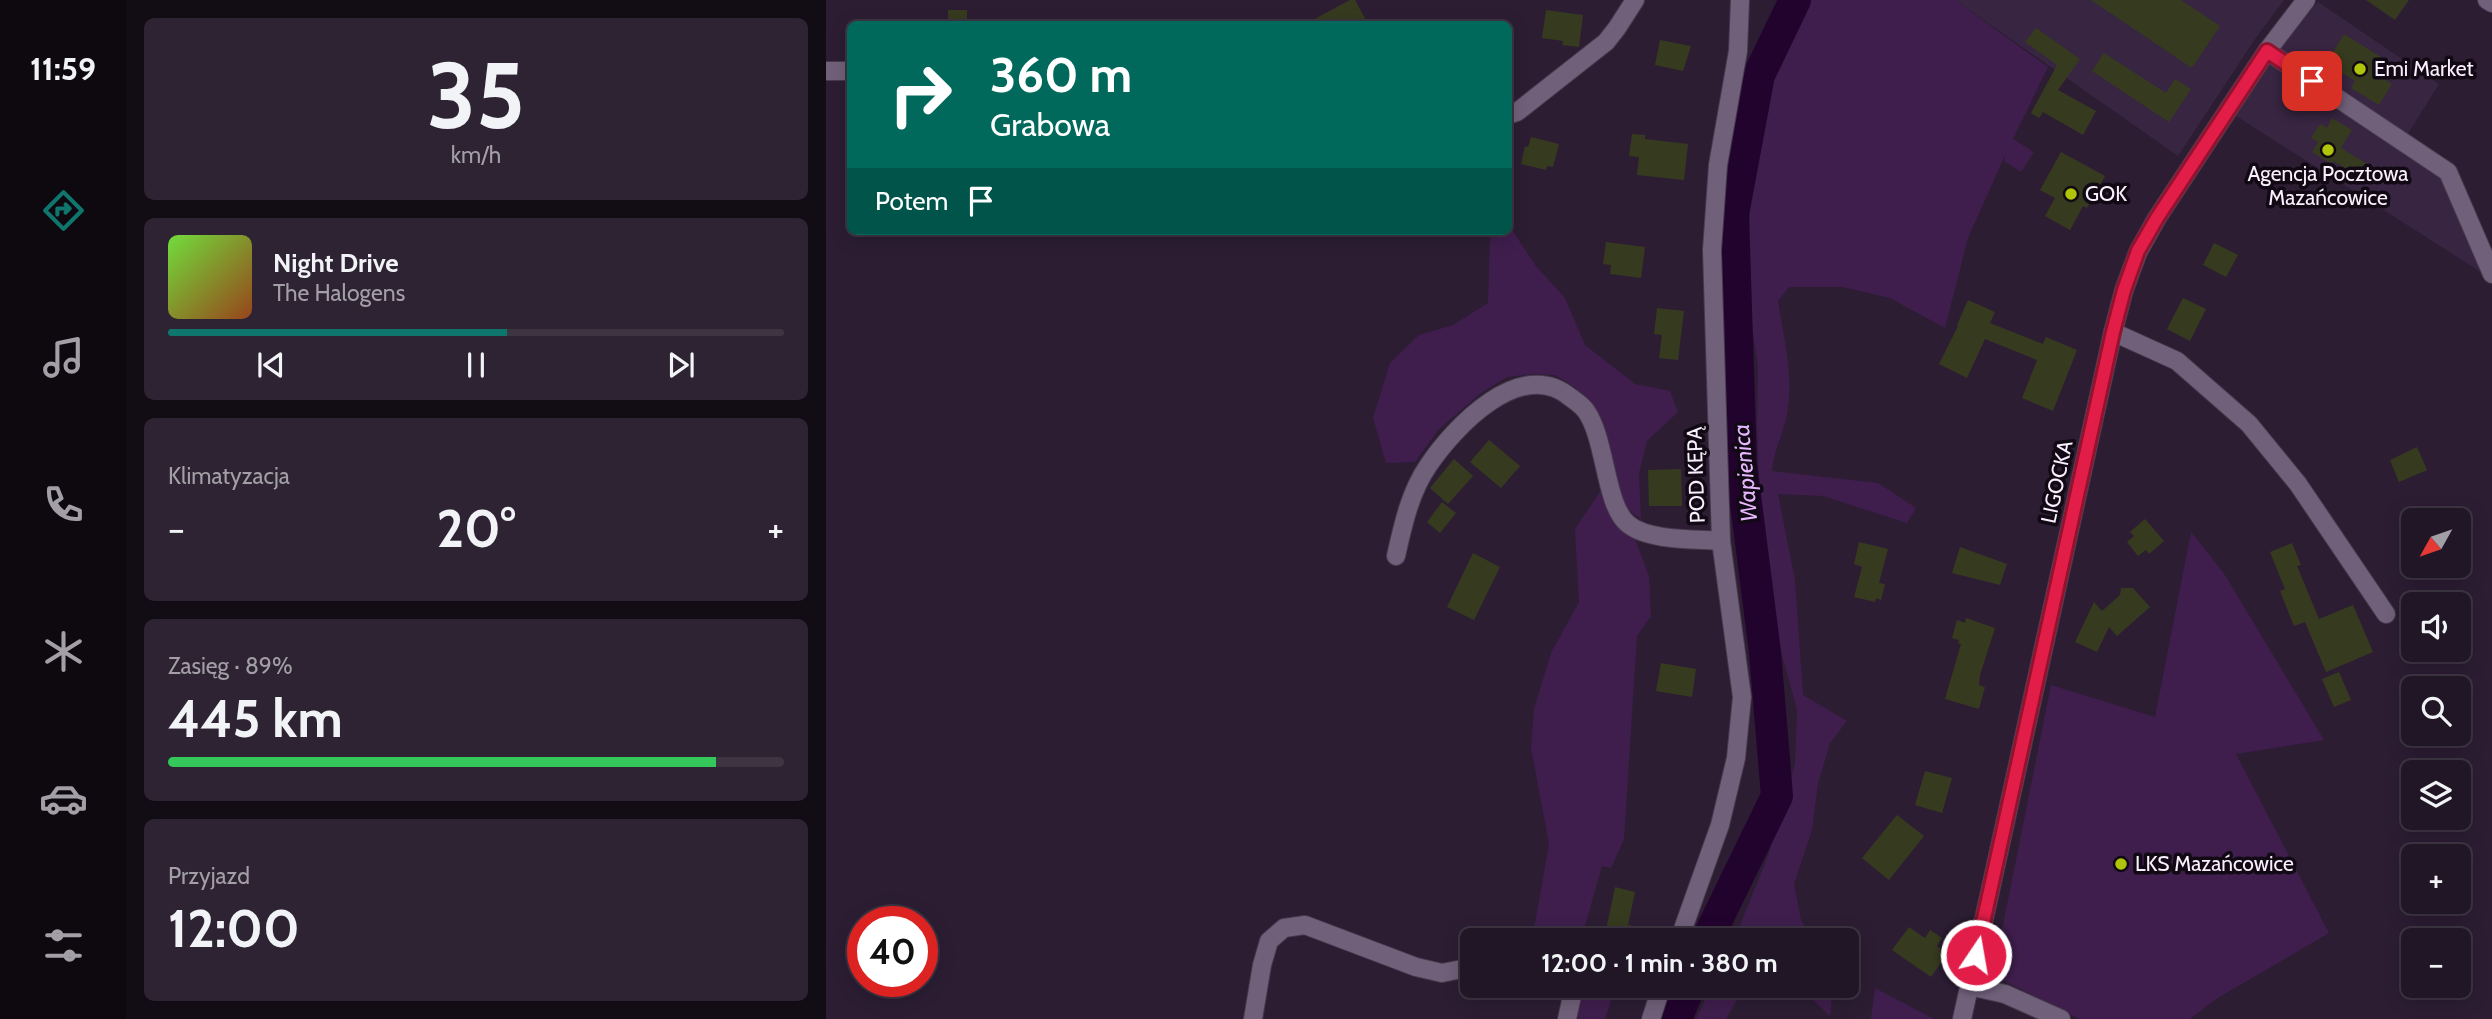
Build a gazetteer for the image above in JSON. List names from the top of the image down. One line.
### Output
{"streets":{"street":["POD KĘPĄ","LIGOCKA"]},"water":["Wapienica"],"places":["Emi Market","Agencja Pocztowa Mazańcowice","GOK","LKS Mazańcowice"],"north":"bottom left","page":{"tabs":"11:59","tile":[["35","km/h"],"Klimatyzacja",["Zasięg · 89%","445 km"],["Przyjazd","12:00"]],"turn":["360 m","Grabowa"],"then":"Potem","song":["Night Drive","The Halogens"],"heat":["−","20°","+"],"map_buttons":["+","−"],"limit":"40","trip":"12:00 · 1 min · 380 m"}}
